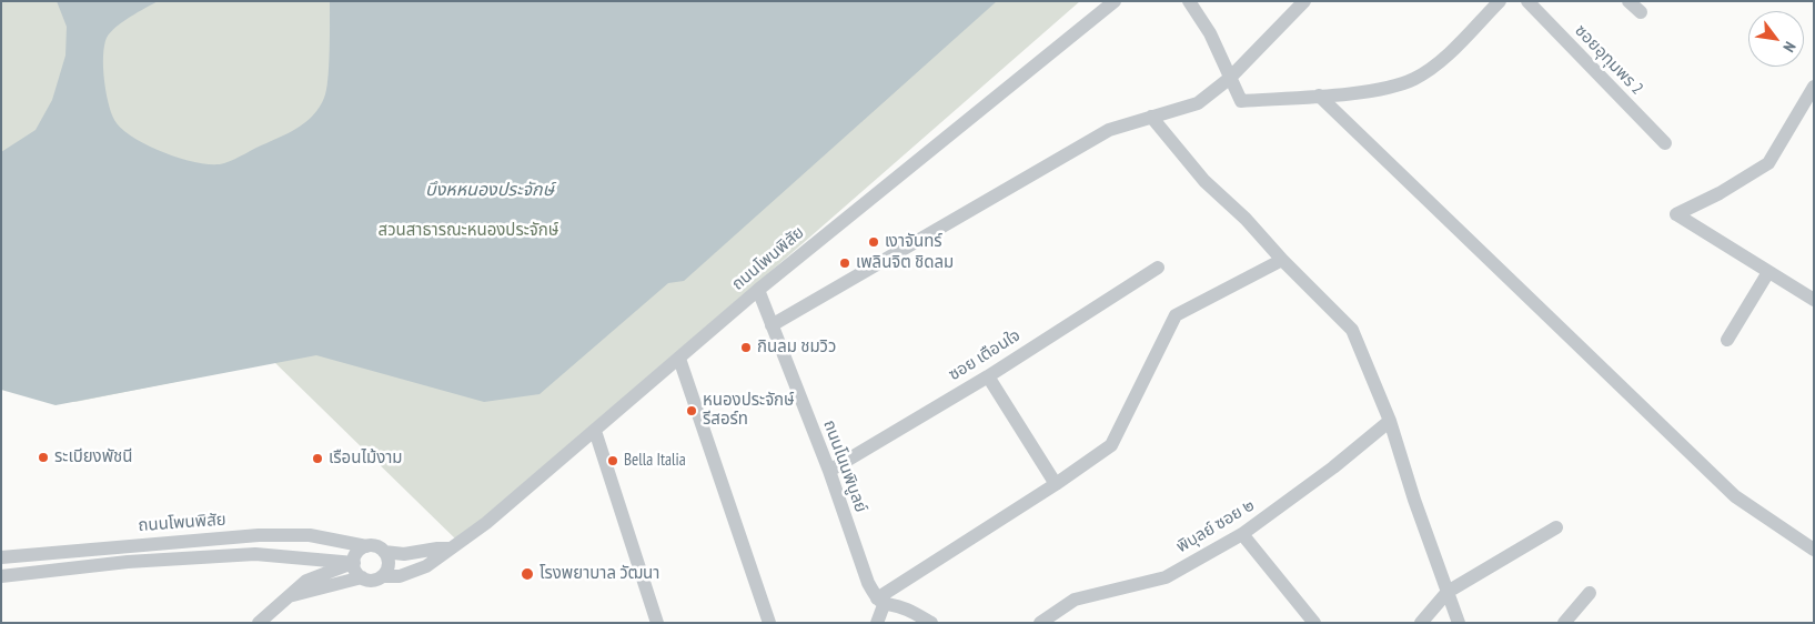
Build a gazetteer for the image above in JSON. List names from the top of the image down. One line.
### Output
{"streets":{"street":["ซอยอุทุมพร 2","ถนนโพนพิสัย","ซอย เตือนใจ","ถนนโนนพิบูลย์","พิบุลย์ ซอย ๒"]},"crossings":[["ถนนโพนพิสัย","ถนนโนนพิบูลย์"],["ซอย เตือนใจ","ถนนโนนพิบูลย์"]],"water":["บึงหหนองประจักษ์"],"parks":["สวนสาธารณะหนองประจักษ์"],"places":["เงาจันทร์","เพลินจิต ชิดลม","กินลม ชมวิว","หนองประจักษ์ รีสอร์ท","ระเบียงพัชนี","เรือนไม้งาม","Bella Italia","โรงพยาบาล วัฒนา"],"north":"bottom right"}
